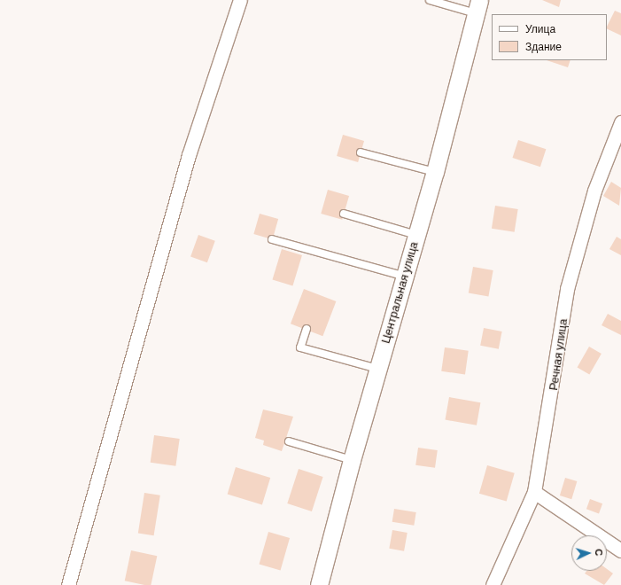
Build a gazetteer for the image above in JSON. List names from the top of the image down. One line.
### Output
{"streets":{"street":["Центральная улица","Речная улица"]},"legend":["Улица","Здание"],"north":"right"}
